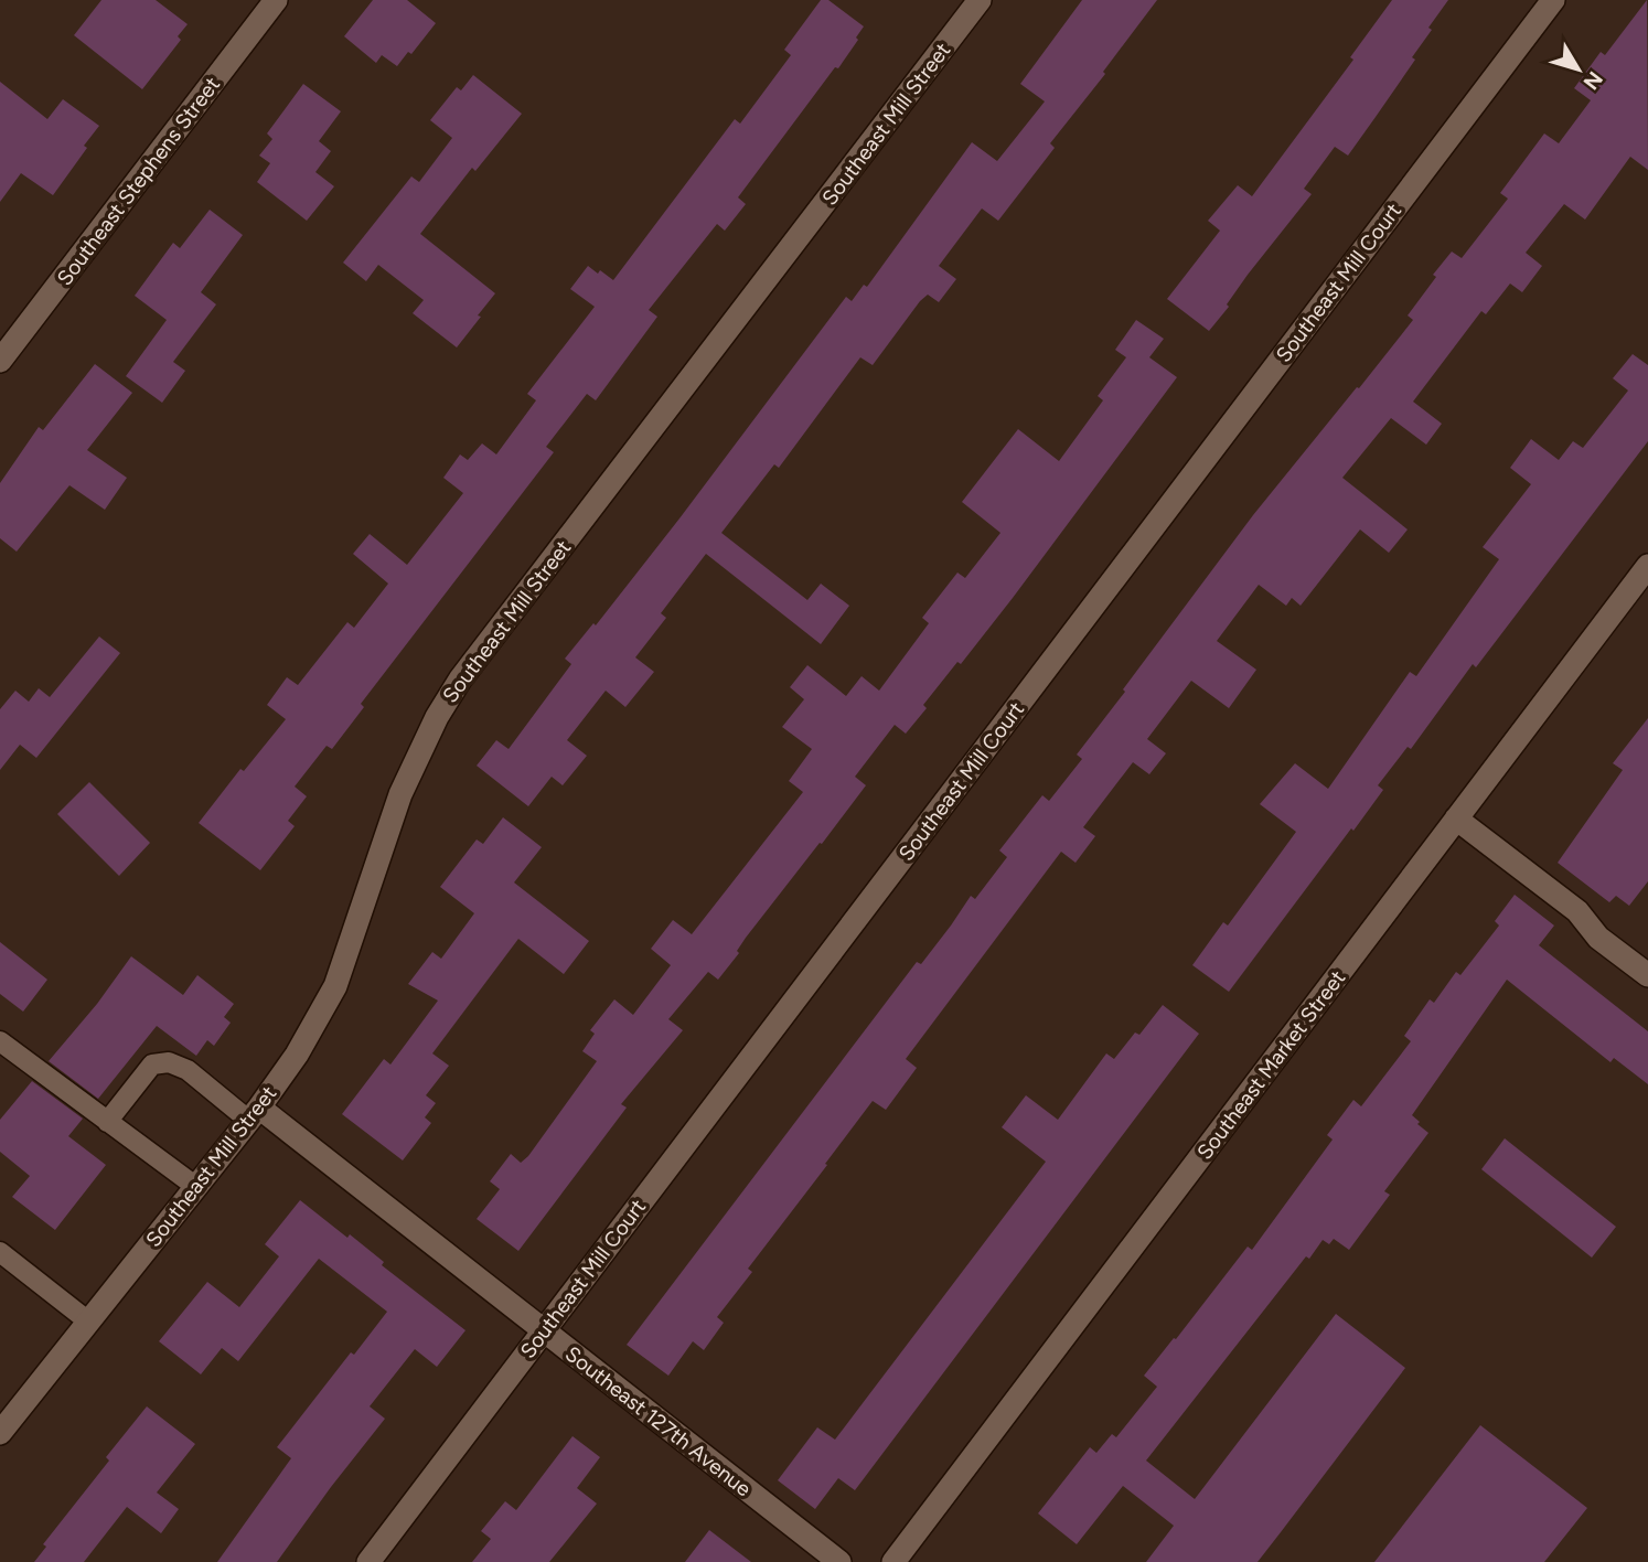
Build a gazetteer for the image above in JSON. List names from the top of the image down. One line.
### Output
{"streets":{"street":["Southeast Mill Street","Southeast Stephens Street","Southeast Mill Court","Southeast Market Street","Southeast 127th Avenue"]},"crossings":[["Southeast Mill Street","Southeast 127th Avenue"],["Southeast Mill Court","Southeast 127th Avenue"]],"north":"bottom right"}
